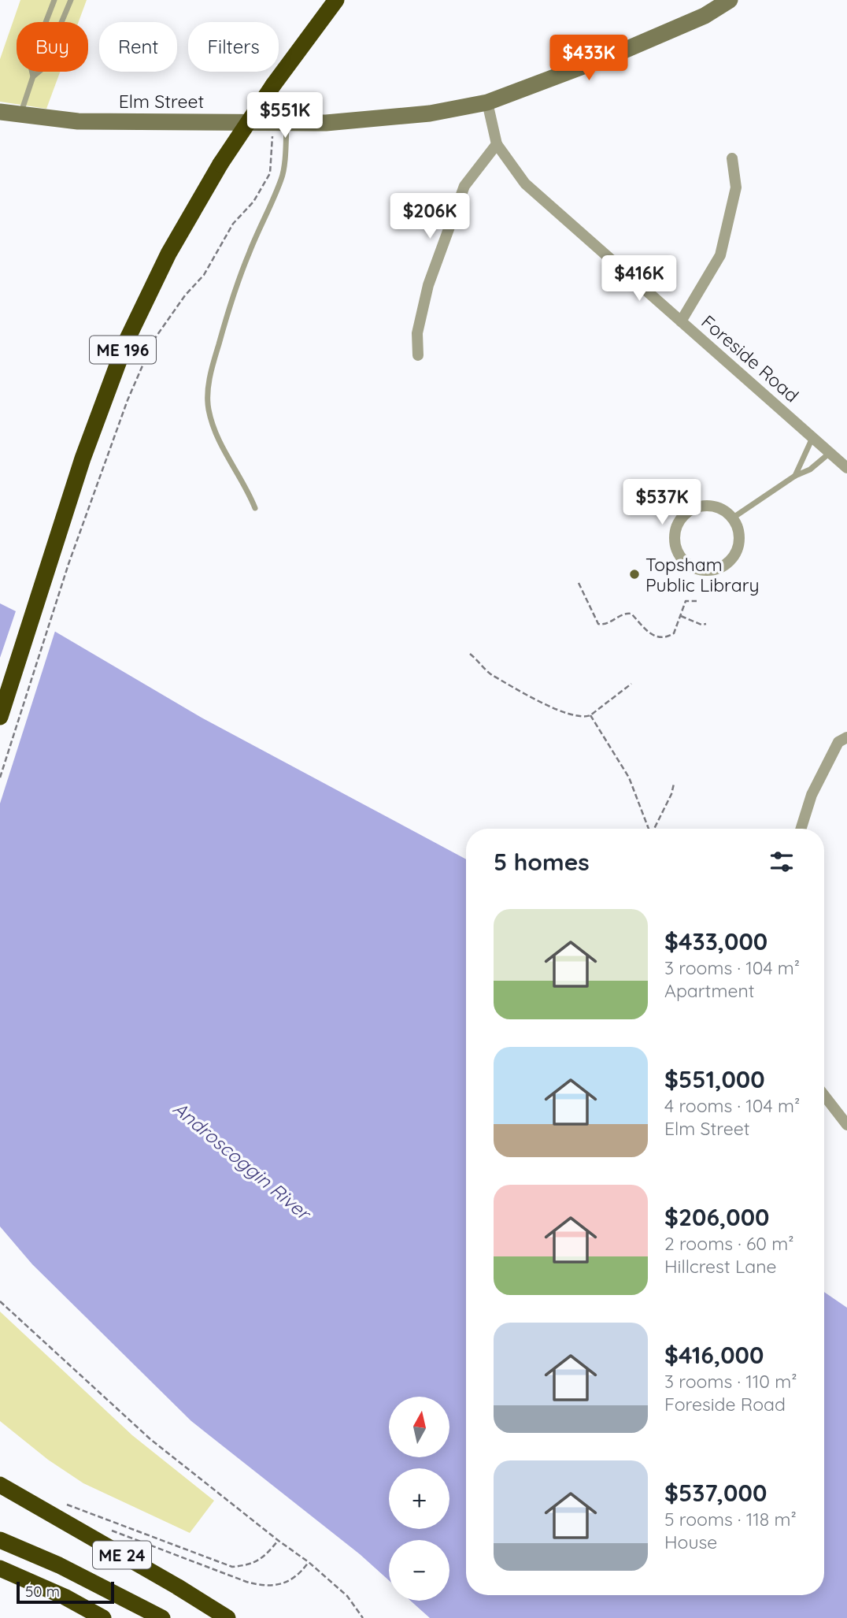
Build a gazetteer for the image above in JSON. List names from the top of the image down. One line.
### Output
{"streets":{"highway":["ME 196","ME 24"],"main road":["Elm Street"],"street":["Foreside Road"]},"crossings":[["Elm Street","Foreside Road"]],"water":["Androscoggin River"],"places":["Topsham Public Library"],"scale_bar":"50 m","north":"top","page":{"chip":["Buy","Rent","Filters"],"price":["$433K","$551K","$206K","$416K","$537K"],"heading":"5 homes","list":[{"name":"$433,000","note":"3 rooms · 104 m² · Apartment"},{"name":"$551,000","note":"4 rooms · 104 m² · Elm Street"},{"name":"$206,000","note":"2 rooms · 60 m² · Hillcrest Lane"},{"name":"$416,000","note":"3 rooms · 110 m² · Foreside Road"},{"name":"$537,000","note":"5 rooms · 118 m² · House"}],"map_buttons":["+","−"],"scale":"50 m"}}
